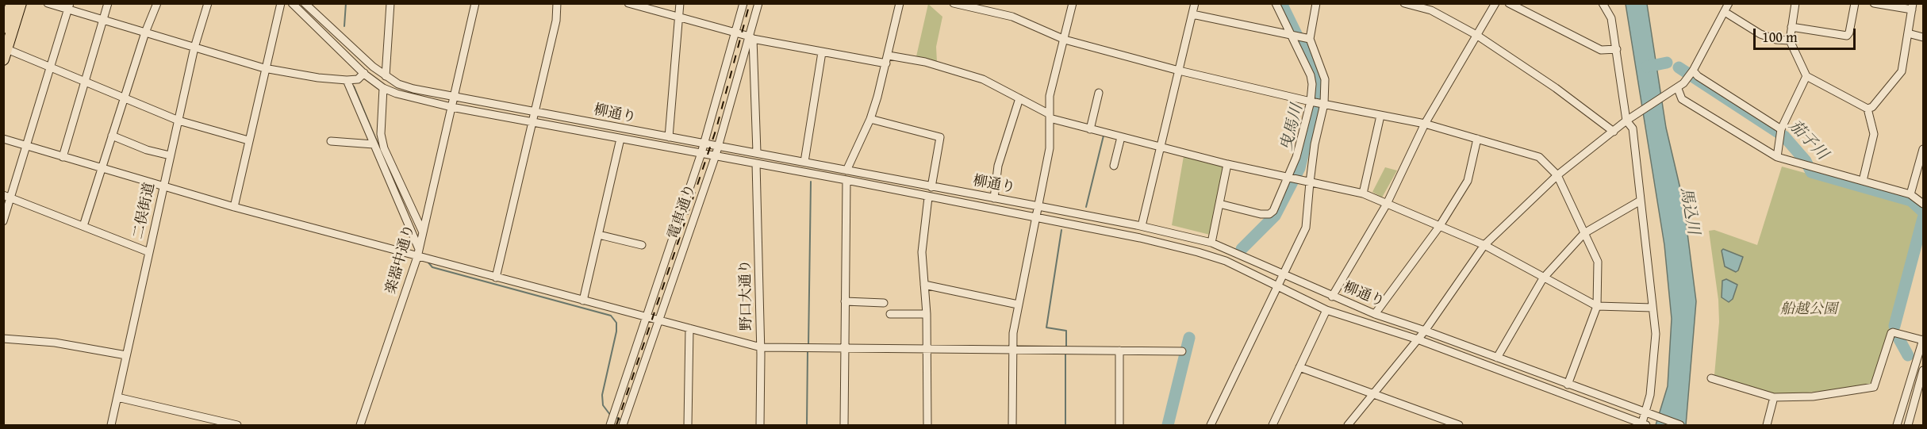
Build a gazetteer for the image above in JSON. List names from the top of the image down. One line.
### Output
{"streets":{"street":["柳通り","二俣街道","電車通り","楽器中通り","野口大通り"]},"crossings":[["柳通り","電車通り"],["柳通り","楽器中通り"],["柳通り","野口大通り"]],"water":["曳馬川","茄子川","馬込川"],"parks":["船越公園"],"scale_bar":"100 m"}
